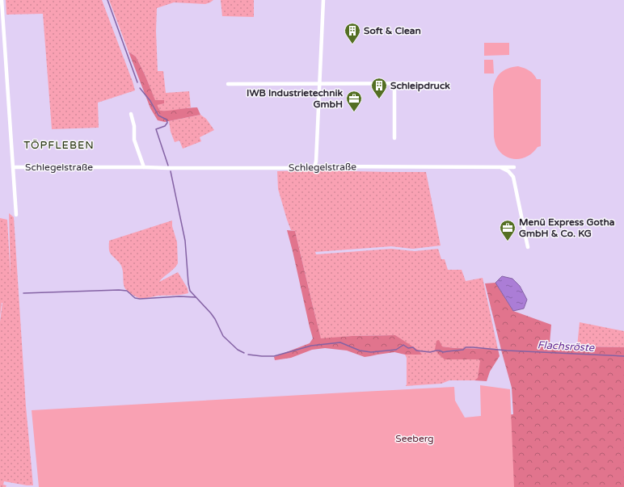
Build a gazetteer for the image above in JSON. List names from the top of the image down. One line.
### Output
{"streets":{"street":["Schlegelstraße"]},"districts":["TÖPFLEBEN"],"water":["Flachsröste"],"parks":["Seeberg"],"places":{"building":["Soft & Clean","Schleipdruck"],"office":["IWB Industrietechnik GmbH","Menü Express Gotha GmbH & Co. KG"]}}
